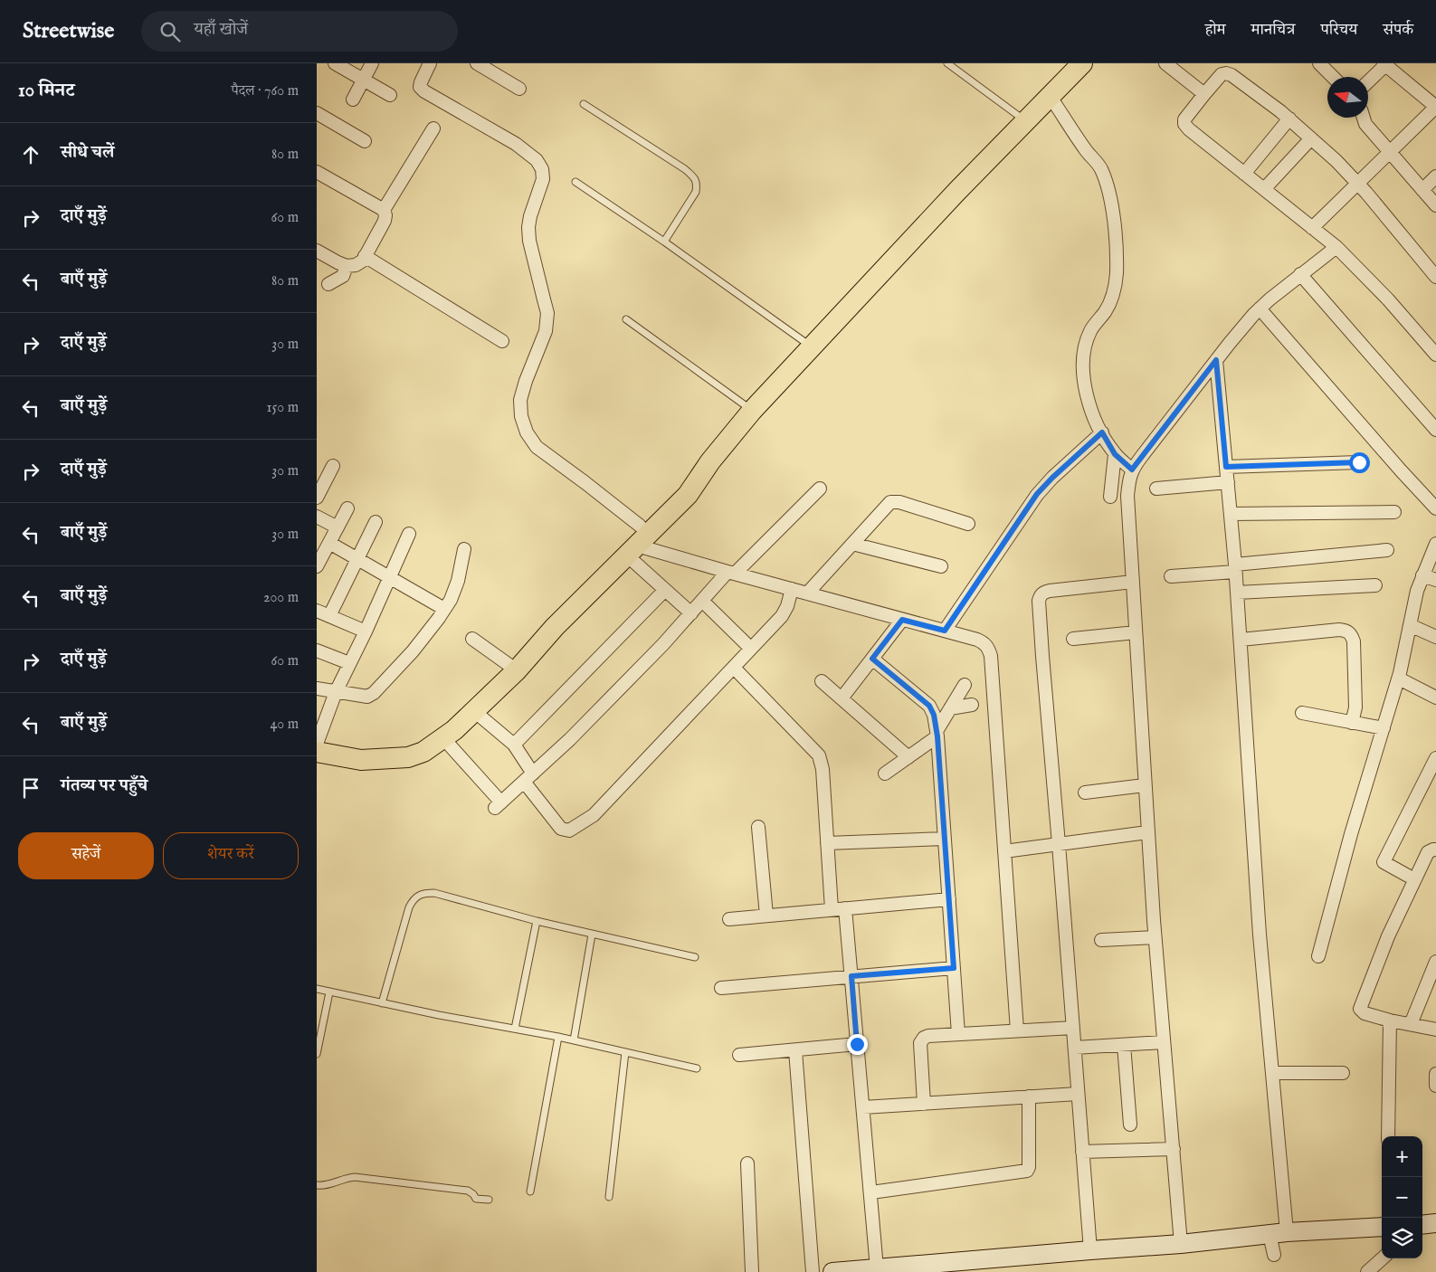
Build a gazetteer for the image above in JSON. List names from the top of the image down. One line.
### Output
{"north":"left","page":{"header":"Streetwise","search":"यहाँ खोजें","nav":["होम","मानचित्र","परिचय","संपर्क"],"heading":["10 मिनट","पैदल · 760 m"],"list":[["सीधे चलें","80 m"],["दाएँ मुड़ें","60 m"],["बाएँ मुड़ें","80 m"],["दाएँ मुड़ें","30 m"],["बाएँ मुड़ें","150 m"],["दाएँ मुड़ें","30 m"],["बाएँ मुड़ें","30 m"],["बाएँ मुड़ें","200 m"],["दाएँ मुड़ें","60 m"],["बाएँ मुड़ें","40 m"],"गंतव्य पर पहुँचे"],"buttons":["सहेजें","शेयर करें"],"map_buttons":["+","−"]}}
